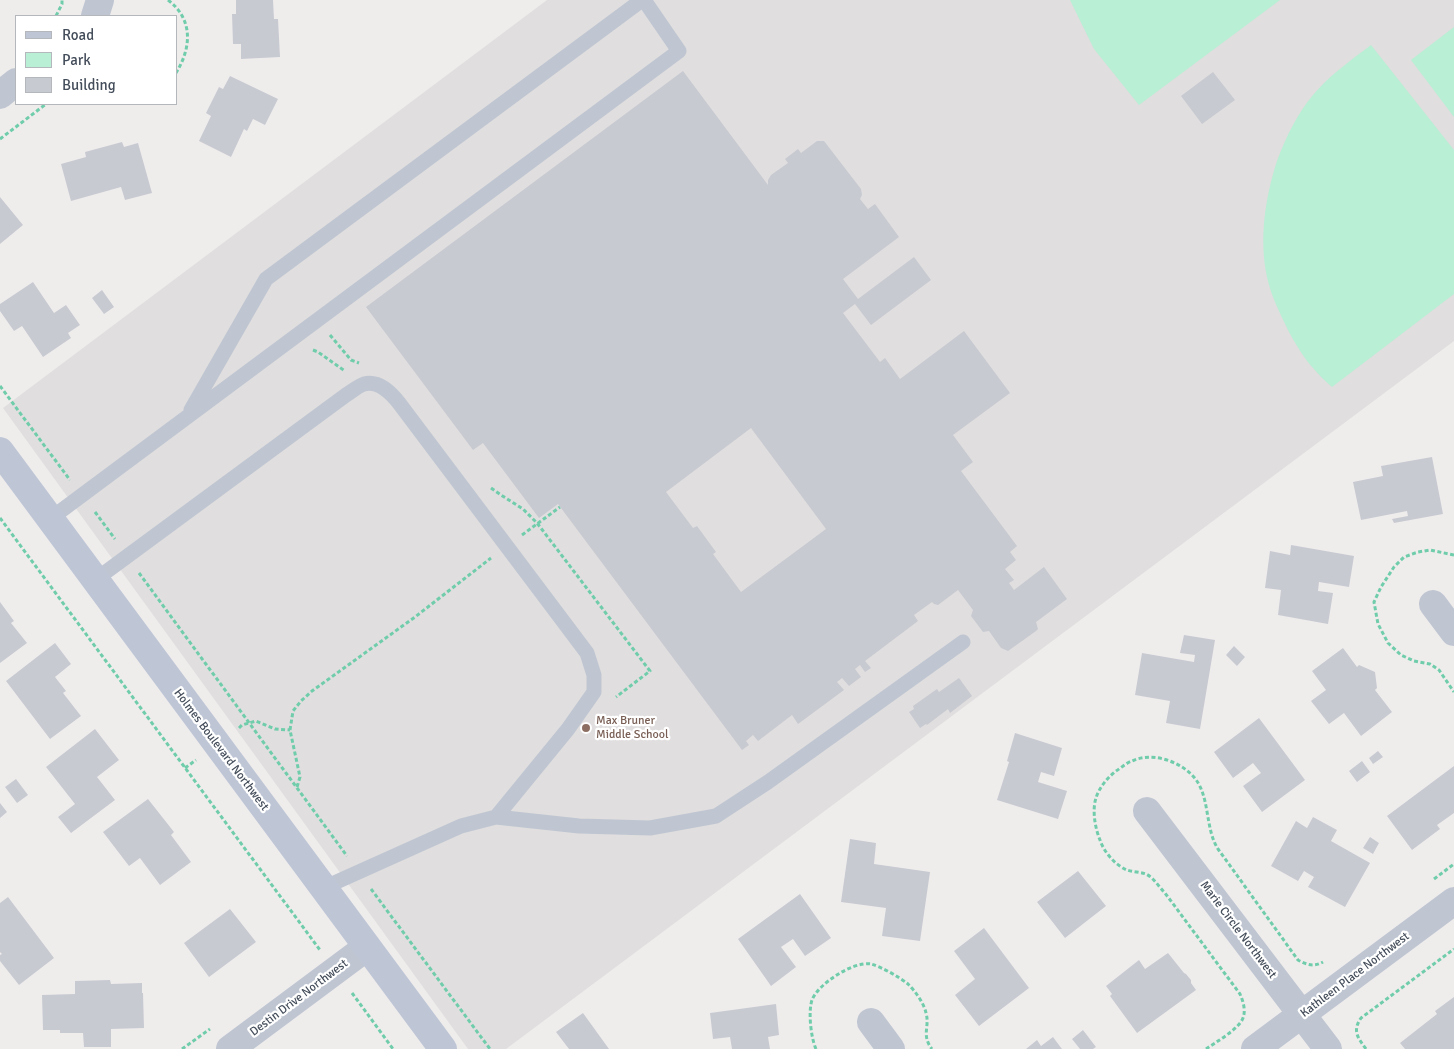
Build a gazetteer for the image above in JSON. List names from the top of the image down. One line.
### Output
{"streets":{"street":["Holmes Boulevard Northwest","Marie Circle Northwest","Kathleen Place Northwest","Destin Drive Northwest"]},"crossings":[["Holmes Boulevard Northwest","Destin Drive Northwest"],["Marie Circle Northwest","Kathleen Place Northwest"]],"places":["Max Bruner Middle School"],"legend":["Road","Park","Building"]}
